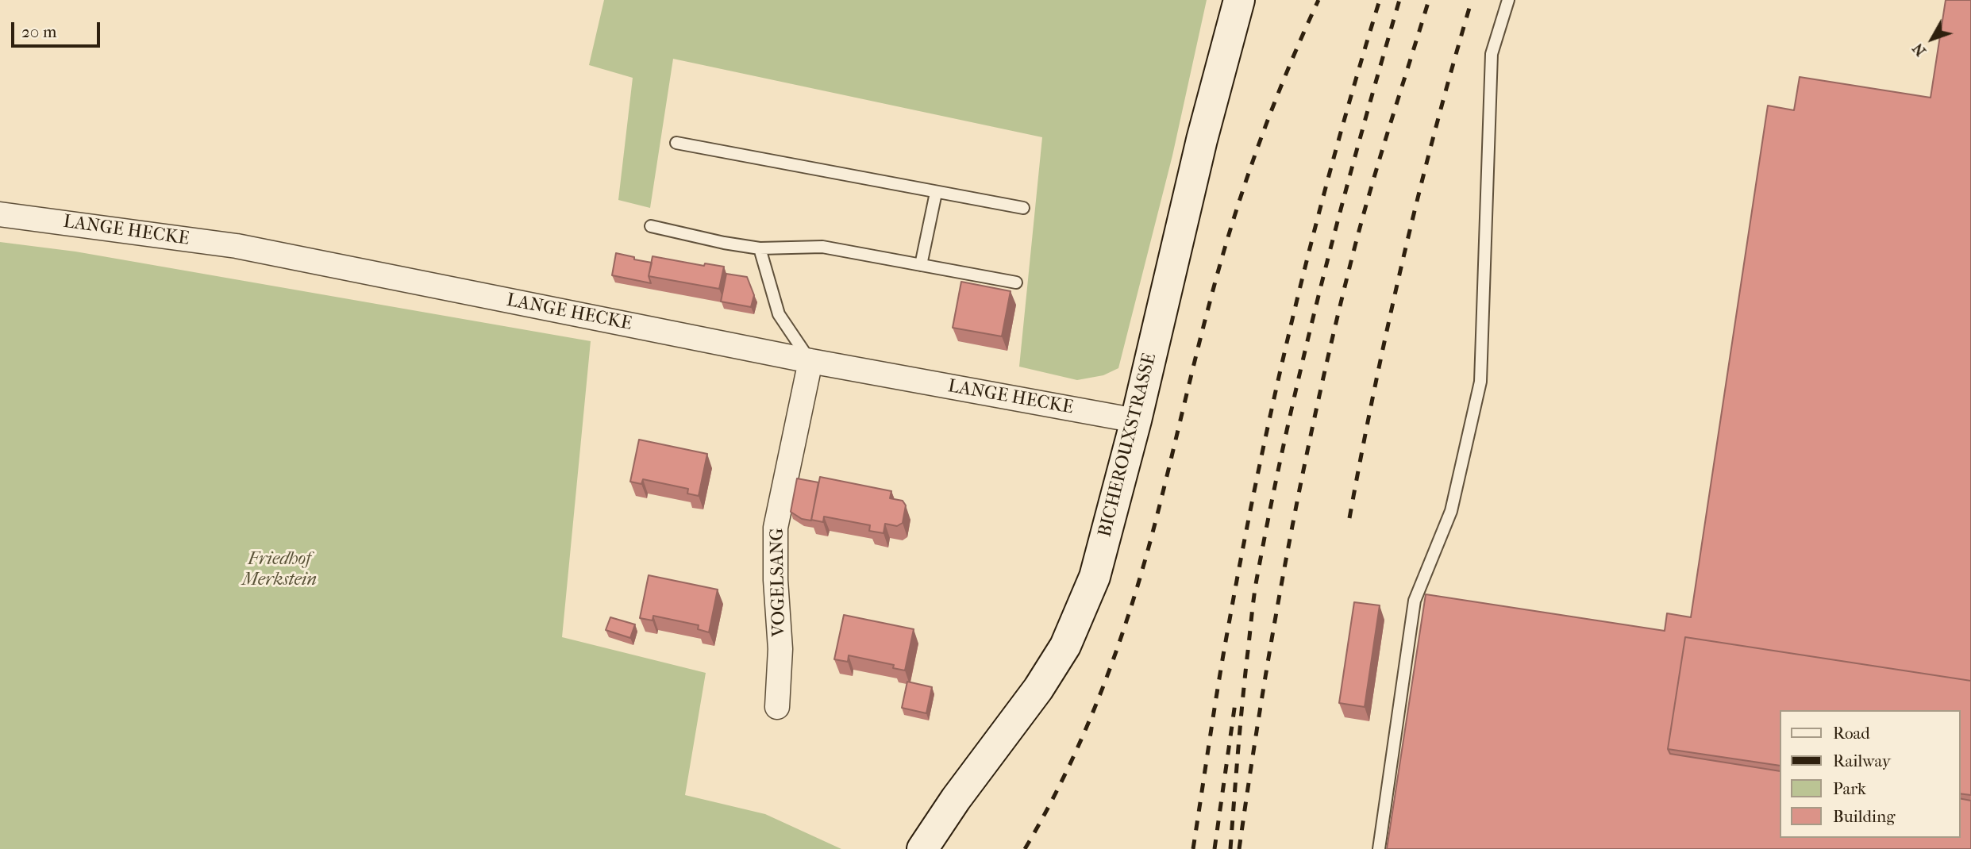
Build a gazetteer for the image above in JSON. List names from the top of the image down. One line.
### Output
{"streets":{"street":["LANGE HECKE","BICHEROUXSTRASSE","VOGELSANG"]},"crossings":[["LANGE HECKE","BICHEROUXSTRASSE"],["LANGE HECKE","VOGELSANG"]],"parks":["Friedhof Merkstein"],"legend":["Road","Railway","Park","Building"],"scale_bar":"20 m","north":"bottom left"}
